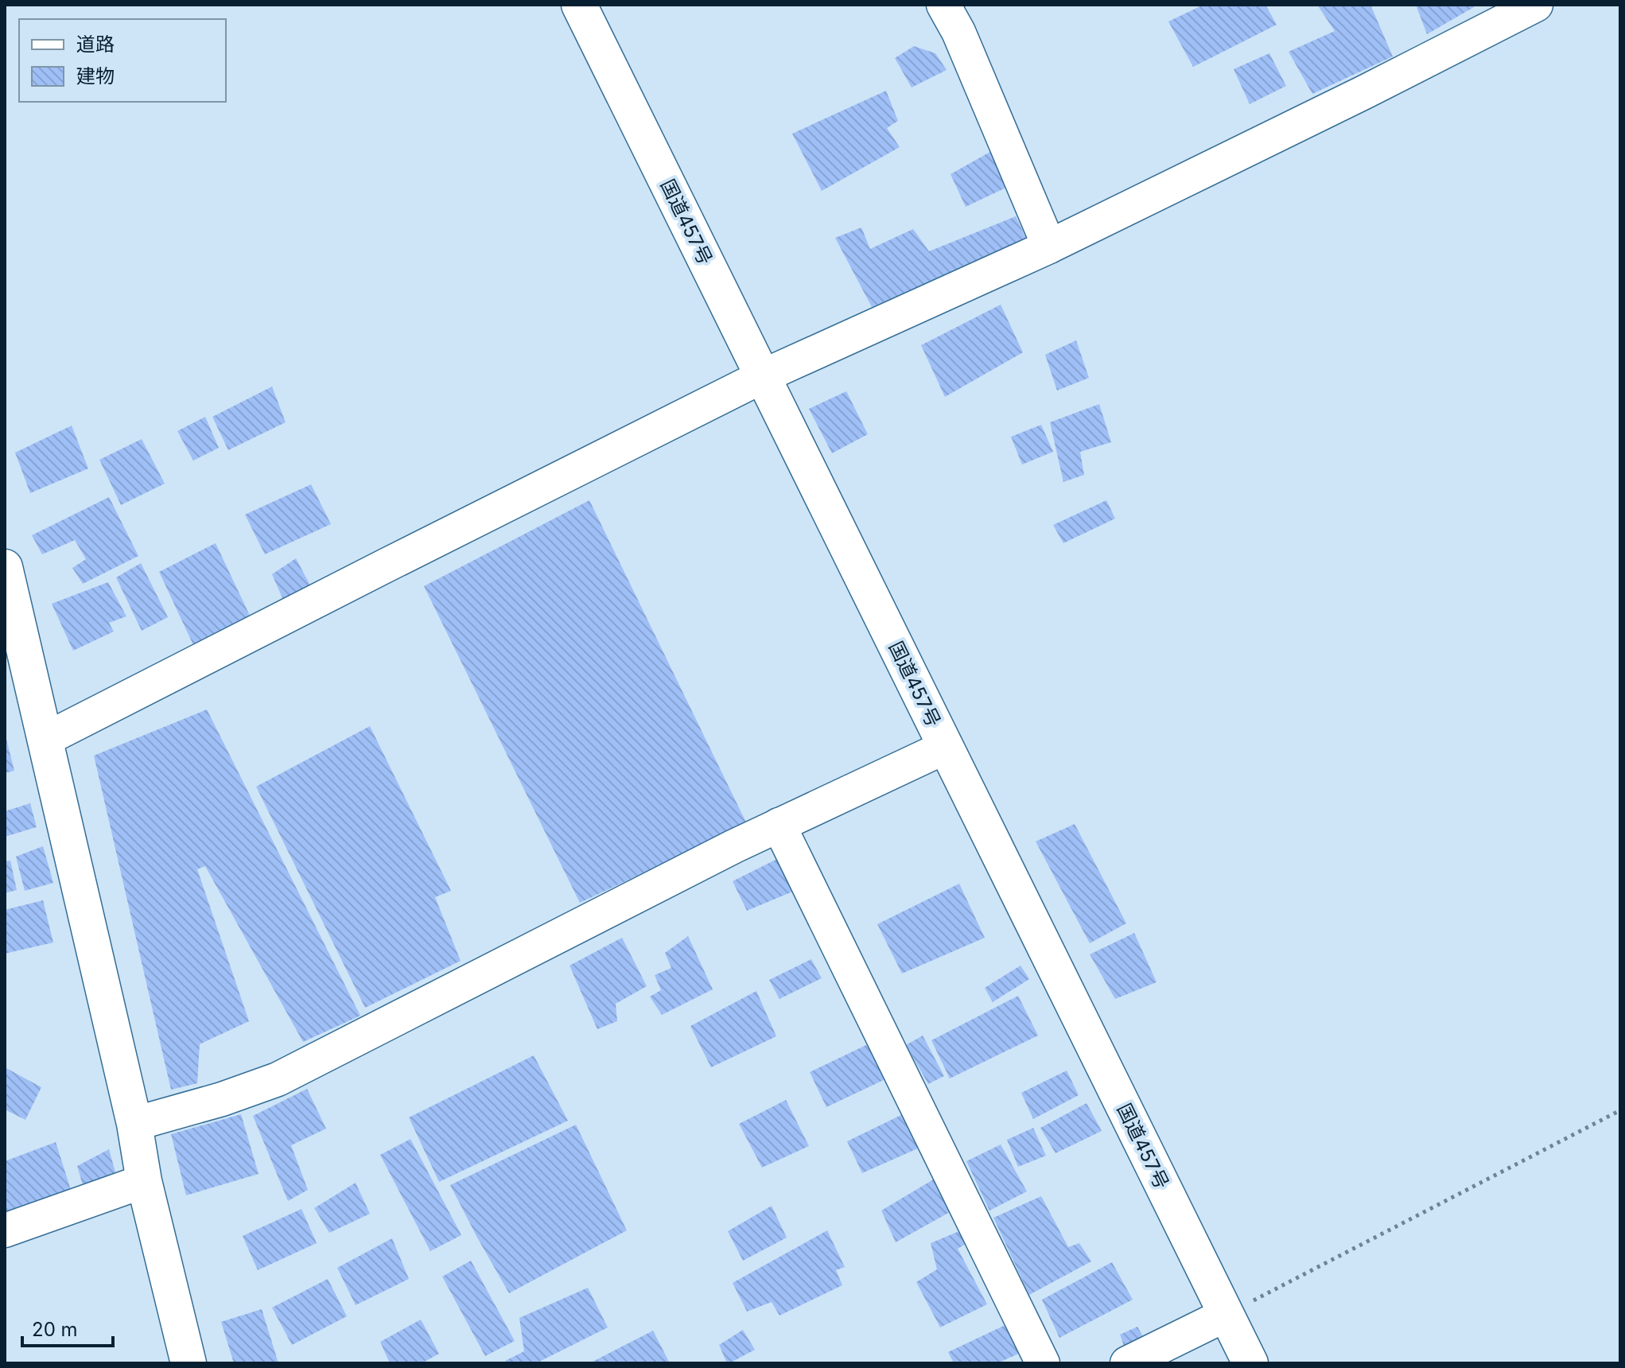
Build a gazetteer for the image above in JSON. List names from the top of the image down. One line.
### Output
{"streets":{"main road":["国道457号"]},"legend":["道路","建物"],"scale_bar":"20 m"}
